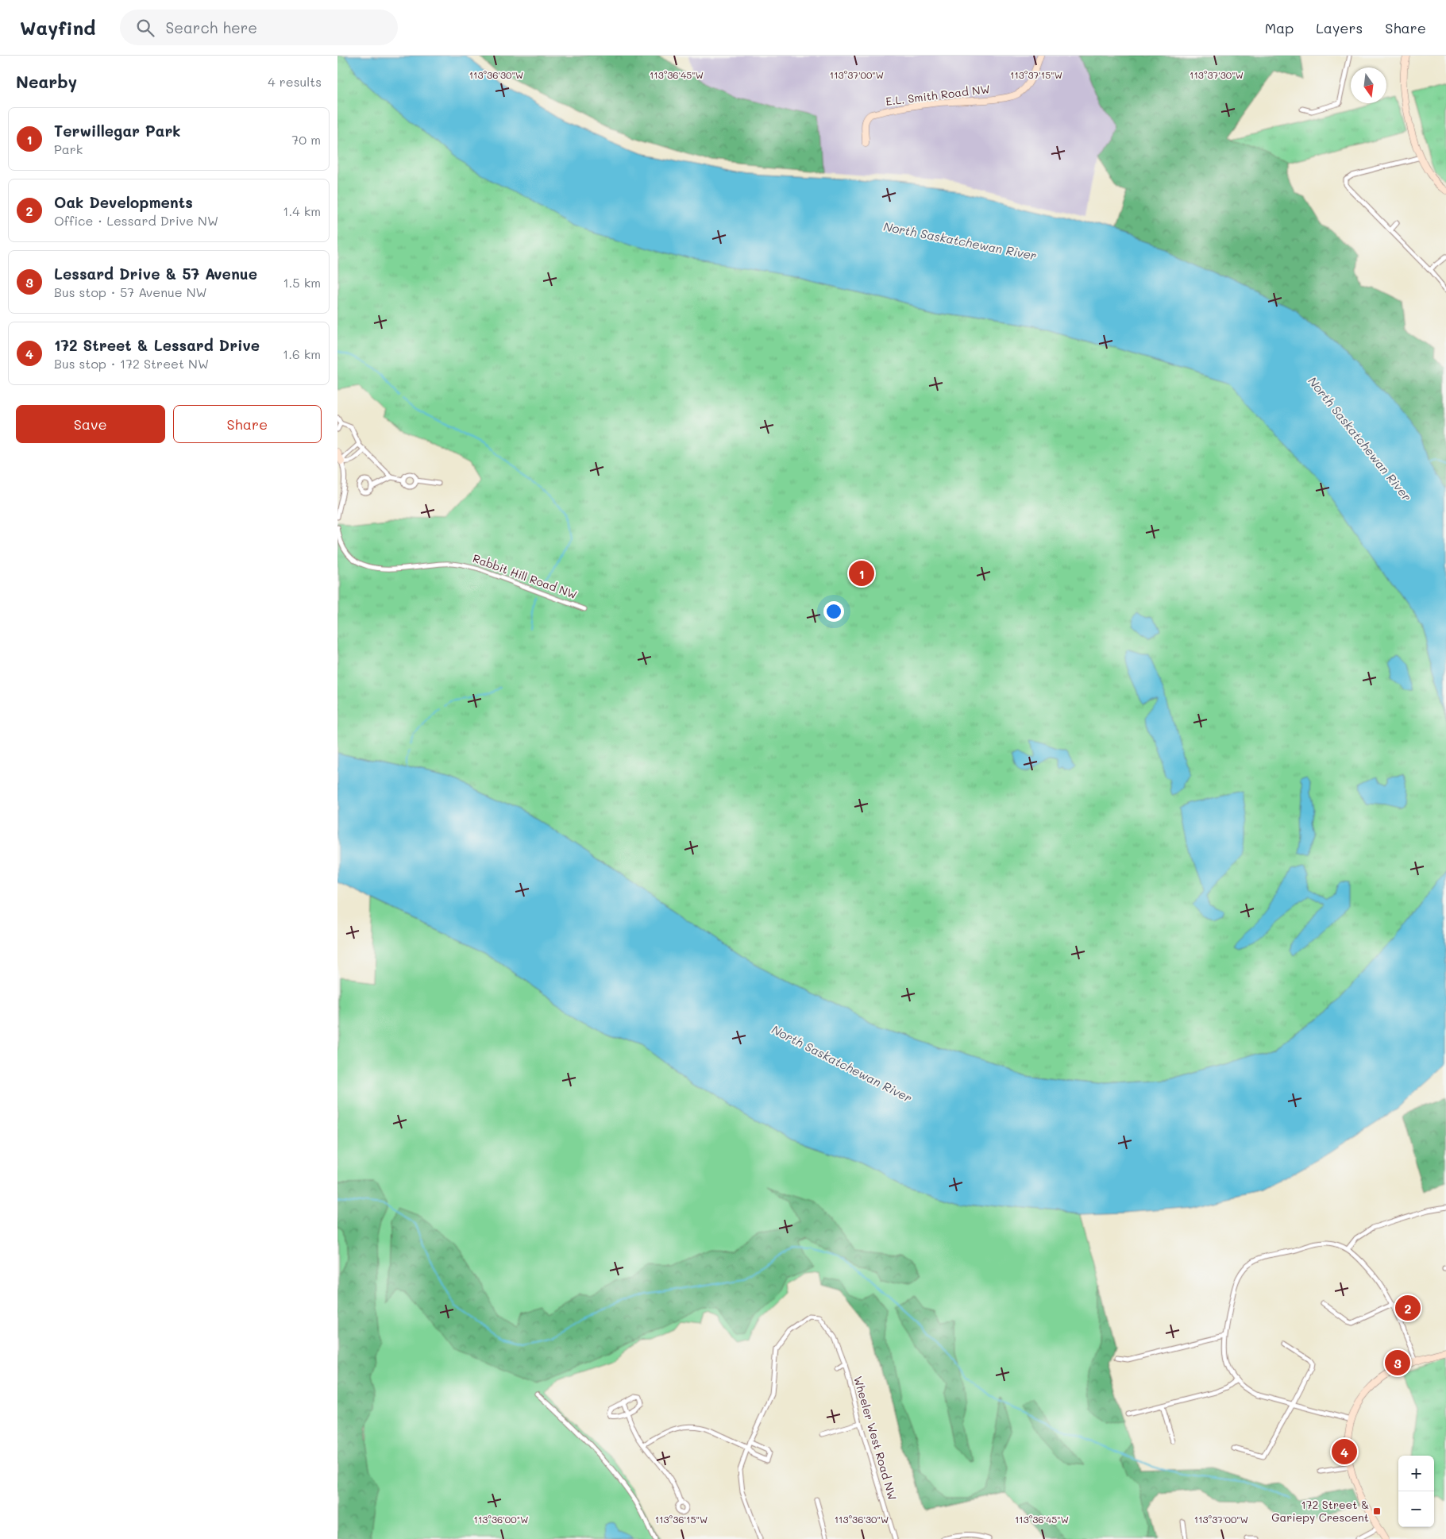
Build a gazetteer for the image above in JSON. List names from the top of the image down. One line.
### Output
{"streets":{"street":["E.L. Smith Road NW","Rabbit Hill Road NW","Wheeler West Road NW"]},"water":["North Saskatchewan River"],"places":{"transit":["172 Street & Gariepy Crescent"]},"north":"bottom","page":{"header":"Wayfind","search":"Search here","nav":["Map","Layers","Share"],"heading":["Nearby","4 results"],"list":[{"mark":"1","name":"Terwillegar Park","note":"Park","value":"70 m"},{"mark":"2","name":"Oak Developments","note":"Office · Lessard Drive NW","value":"1.4 km"},{"mark":"3","name":"Lessard Drive & 57 Avenue","note":"Bus stop · 57 Avenue NW","value":"1.5 km"},{"mark":"4","name":"172 Street & Lessard Drive","note":"Bus stop · 172 Street NW","value":"1.6 km"}],"buttons":["Save","Share"],"pins":["1","2","3","4"],"map_buttons":["+","−"]},"coordinates":["113°37'30\"W","113°36'30\"W","113°36'45\"W","113°37'00\"W","113°37'15\"W","113°36'00\"W","113°36'15\"W"]}
